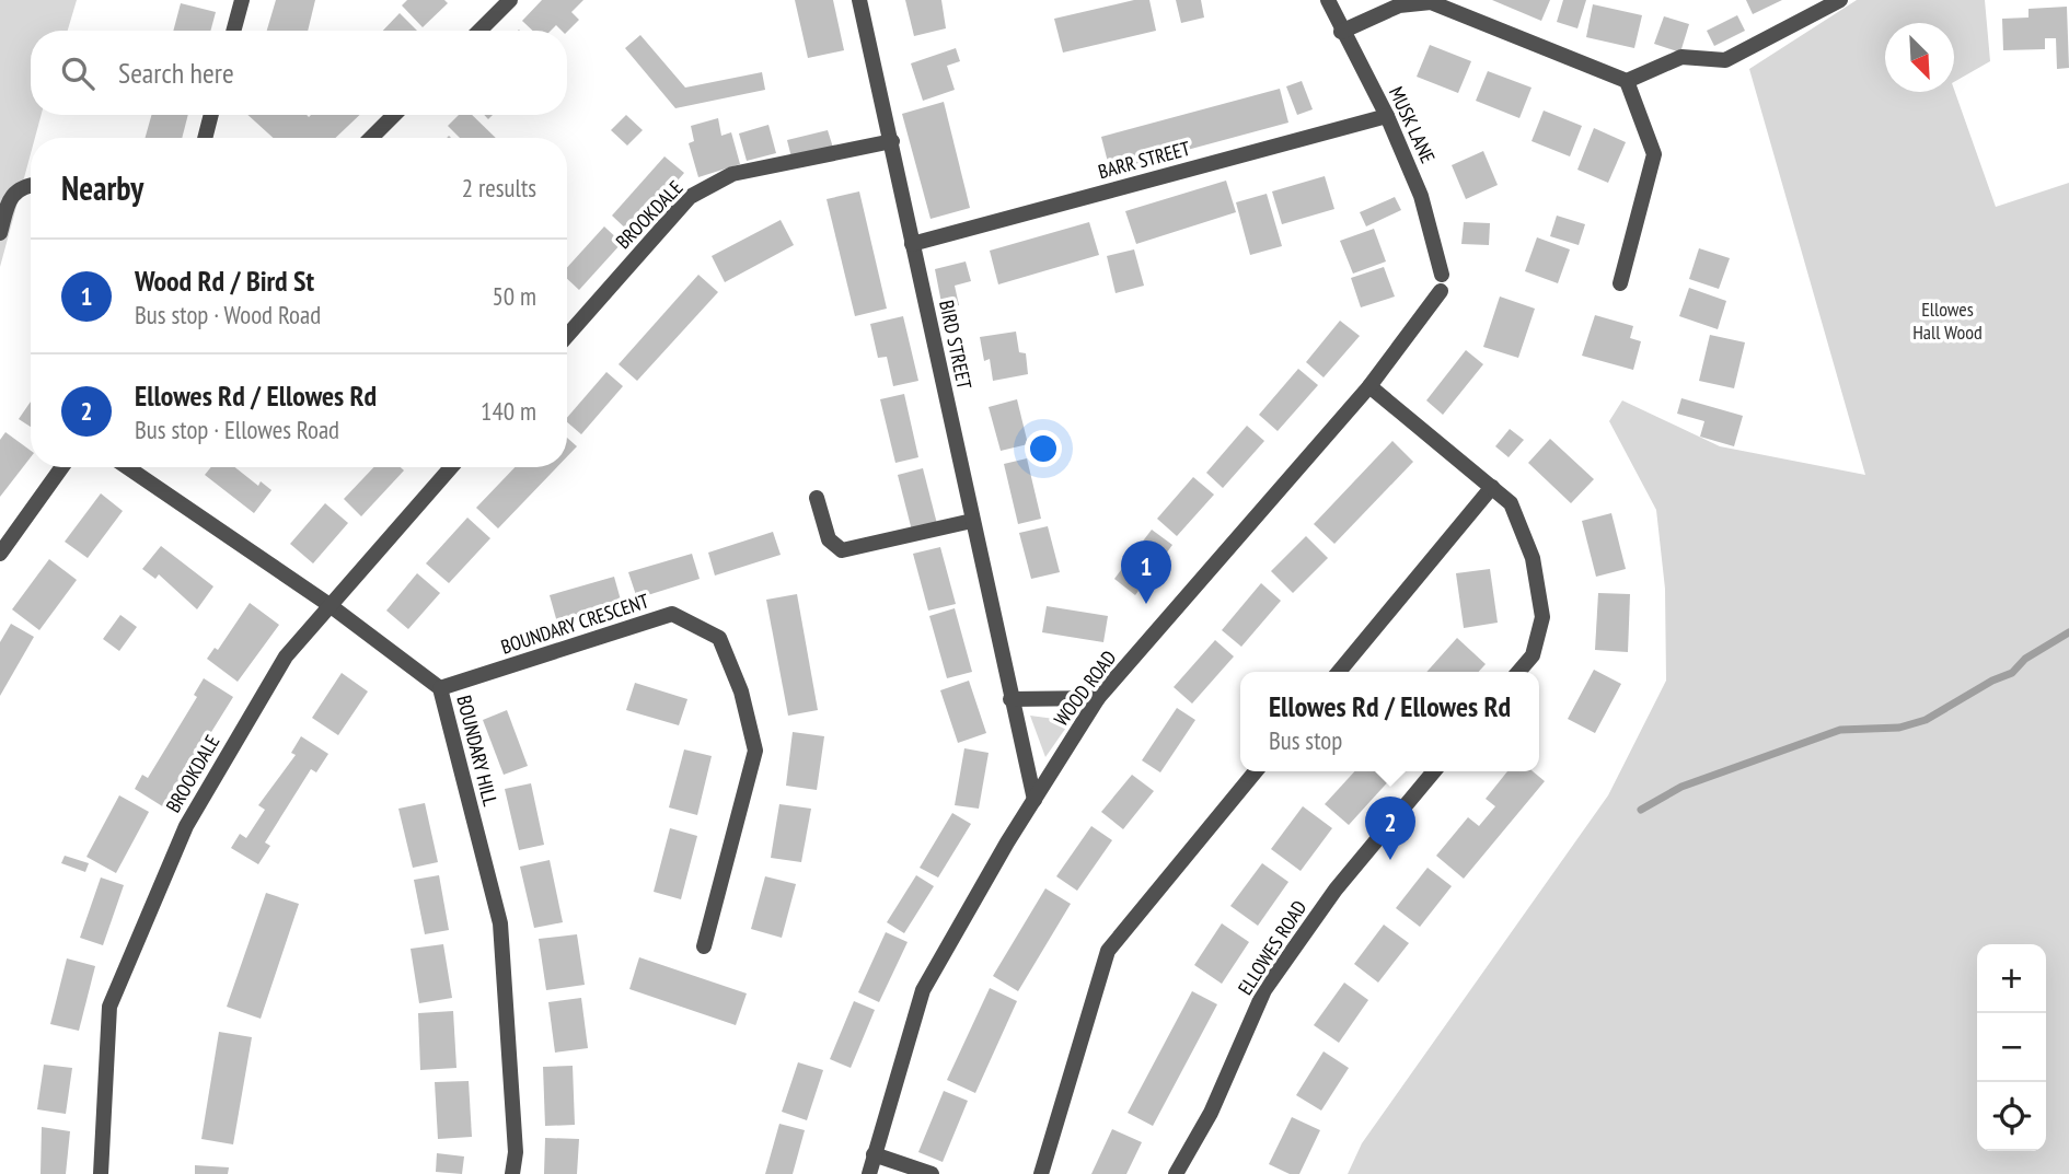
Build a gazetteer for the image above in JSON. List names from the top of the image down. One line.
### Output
{"streets":{"street":["MUSK LANE","BARR STREET","BROOKDALE","BIRD STREET","BOUNDARY CRESCENT","WOOD ROAD","BOUNDARY HILL","ELLOWES ROAD"]},"crossings":[["MUSK LANE","BARR STREET"],["MUSK LANE","WOOD ROAD"],["BARR STREET","BIRD STREET"],["BROOKDALE","BIRD STREET"],["BROOKDALE","BOUNDARY HILL"],["BIRD STREET","WOOD ROAD"],["BOUNDARY CRESCENT","BOUNDARY HILL"]],"parks":["Ellowes Hall Wood"],"north":"bottom right","page":{"search":"Search here","heading":["Nearby","2 results"],"list":[{"mark":"1","name":"Wood Rd / Bird St","note":"Bus stop · Wood Road","value":"50 m"},{"mark":"2","name":"Ellowes Rd / Ellowes Rd","note":"Bus stop · Ellowes Road","value":"140 m"}],"pins":["1","2"],"popup":["Ellowes Rd / Ellowes Rd","Bus stop"],"map_buttons":["+","−"]}}
